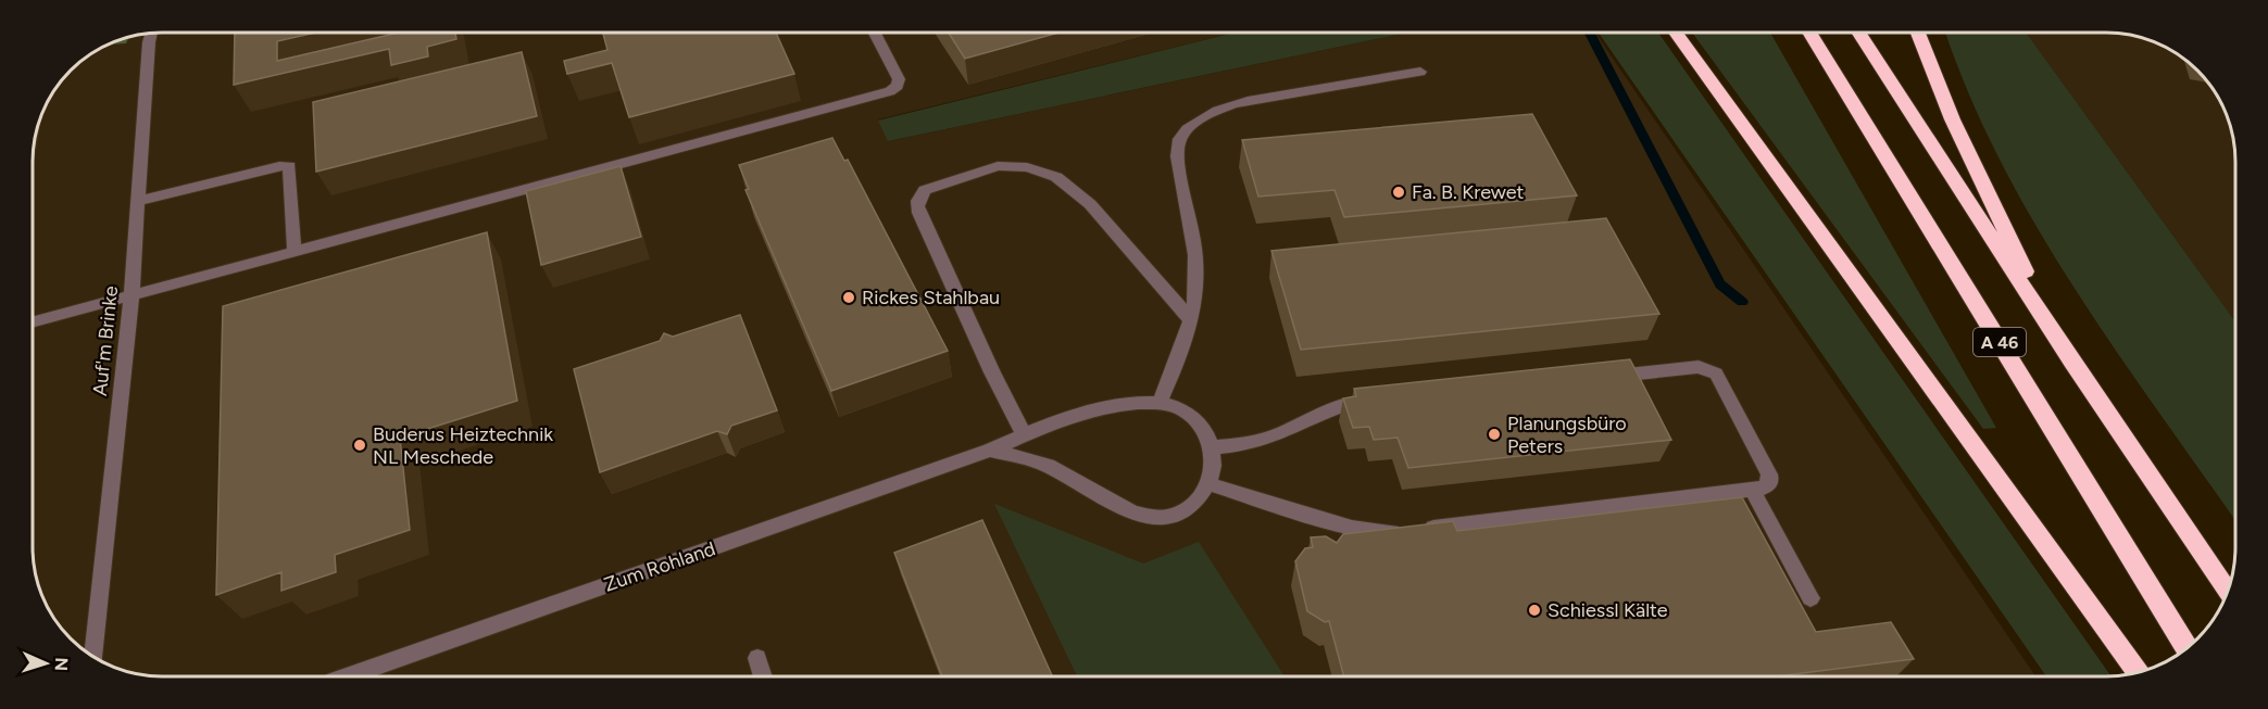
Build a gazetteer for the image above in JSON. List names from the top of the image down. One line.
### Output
{"streets":{"highway":["A 46"],"street":["Auf'm Brinke","Zum Rohland"]},"places":["Fa. B. Krewet","Rickes Stahlbau","Planungsbüro Peters","Buderus Heiztechnik NL Meschede","Schiessl Kälte"],"north":"right"}
